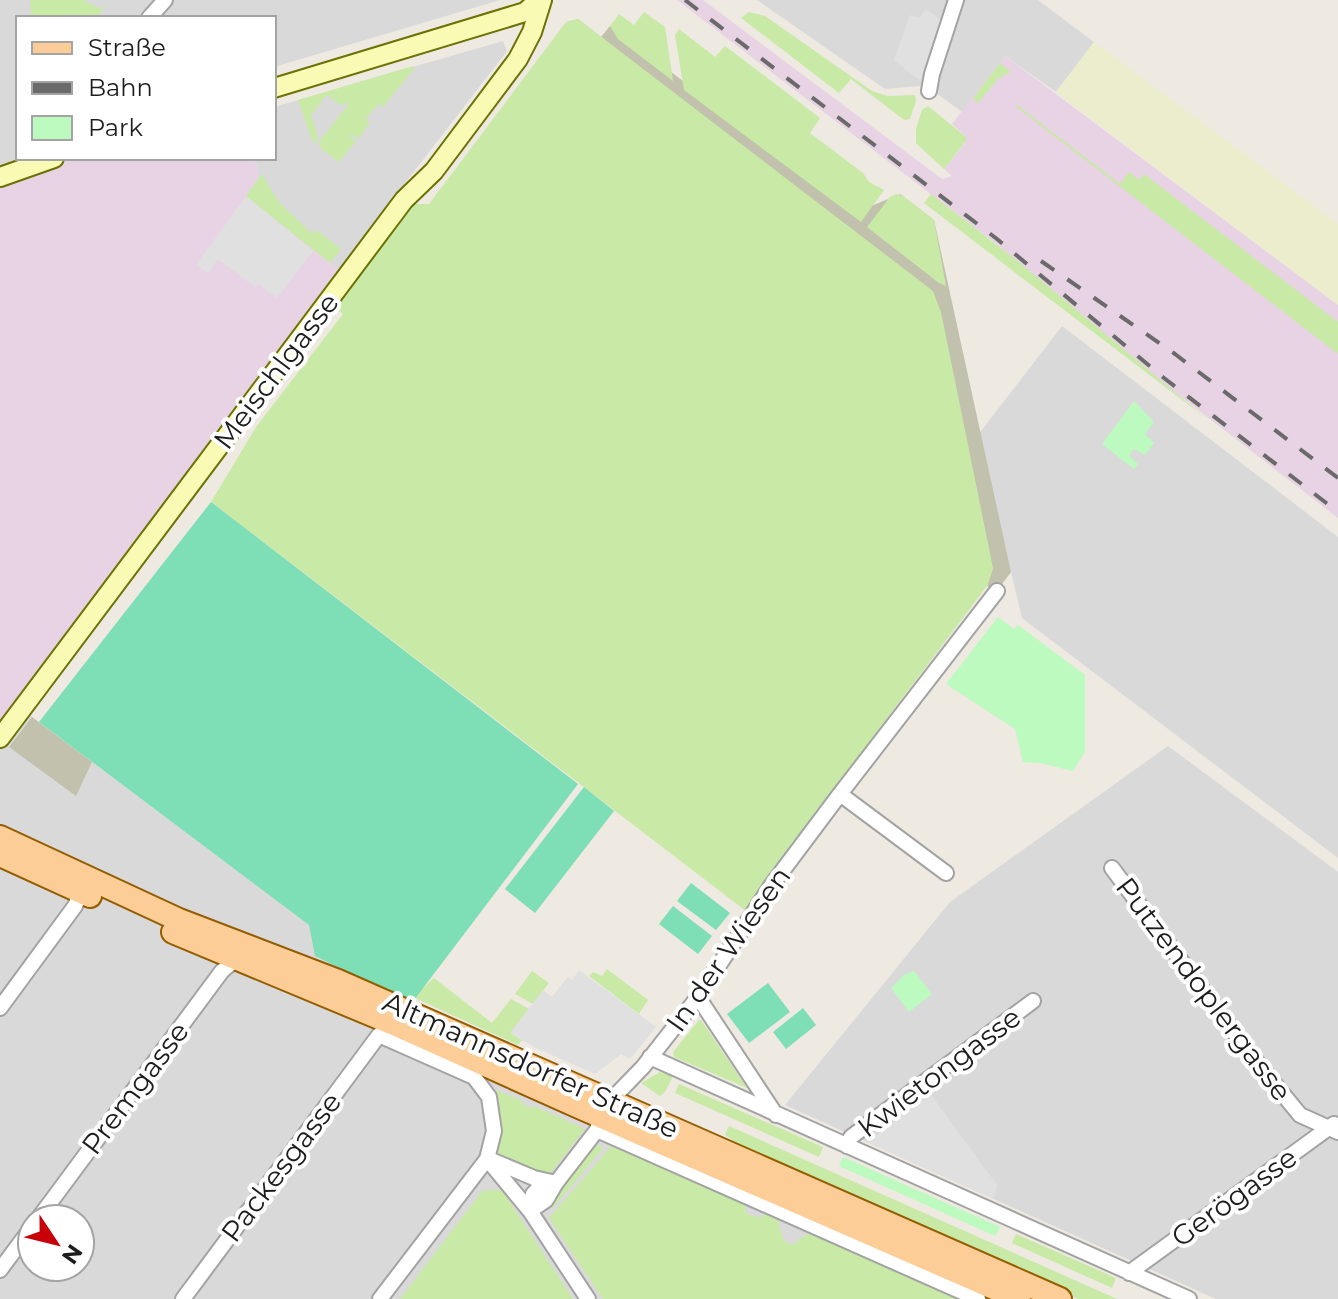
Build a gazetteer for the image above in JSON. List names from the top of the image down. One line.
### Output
{"streets":{"main road":["Altmannsdorfer Straße"],"street":["Meischlgasse","In der Wiesen","Putzendoplergasse","Kwietongasse","Premgasse","Packesgasse","Gerögasse"]},"crossings":[["In der Wiesen","Altmannsdorfer Straße"],["Putzendoplergasse","Gerögasse"],["Altmannsdorfer Straße","Kwietongasse"],["Altmannsdorfer Straße","Premgasse"],["Altmannsdorfer Straße","Packesgasse"],["Altmannsdorfer Straße","Gerögasse"]],"legend":["Straße","Bahn","Park"],"north":"bottom right"}
